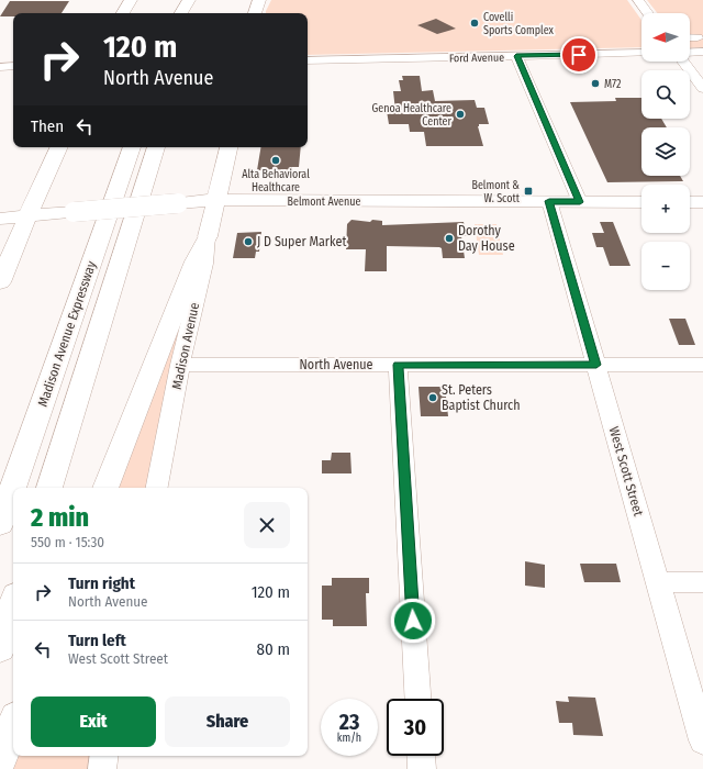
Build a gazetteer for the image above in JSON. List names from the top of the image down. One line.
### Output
{"streets":{"main road":["Belmont Avenue","Madison Avenue Expressway","Madison Avenue"],"street":["Ford Avenue","North Avenue","West Scott Street"]},"crossings":[["Belmont Avenue","Madison Avenue"],["Belmont Avenue","West Scott Street"],["Madison Avenue","North Avenue"],["North Avenue","West Scott Street"]],"places":{"other":["Covelli Sports Complex","M72","Genoa Healthcare Center","Alta Behavioral Healthcare","Dorothy Day House","J D Super Market","St. Peters Baptist Church"],"transit":["Belmont & W. Scott"]},"north":"left","page":{"map_buttons":["+","−"],"turn":["120 m","North Avenue"],"then":"Then","heading":["2 min","550 m · 15:30"],"list":[{"name":"Turn right","note":"North Avenue","value":"120 m"},{"name":"Turn left","note":"West Scott Street","value":"80 m"}],"buttons":["Exit","Share"],"speed":"23 km/h","limit":"30"}}
